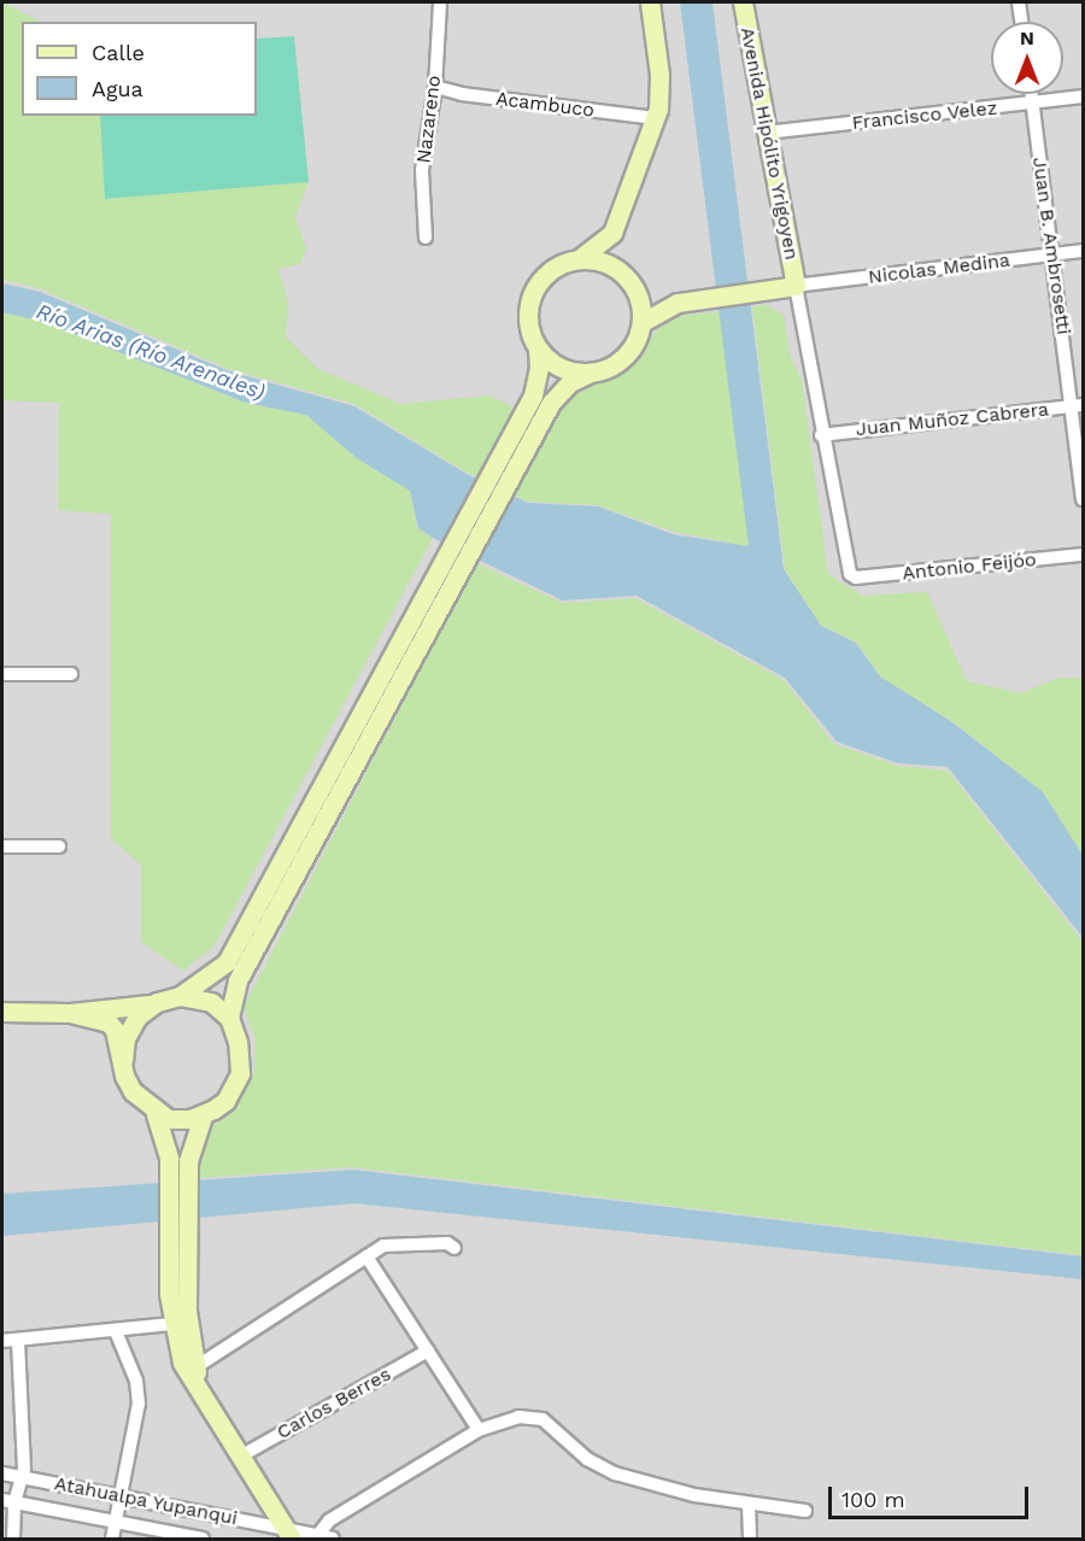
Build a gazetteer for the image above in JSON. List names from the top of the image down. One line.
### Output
{"streets":{"main road":["Avenida Hipólito Yrigoyen"],"street":["Acambuco","Francisco Velez","Nazareno","Juan B. Ambrosetti","Nicolas Medina","Juan Muñoz Cabrera","Antonio Feijóo","Carlos Berres","Atahualpa Yupanqui"]},"crossings":[["Acambuco","Nazareno"],["Francisco Velez","Avenida Hipólito Yrigoyen"],["Francisco Velez","Juan B. Ambrosetti"],["Avenida Hipólito Yrigoyen","Nicolas Medina"],["Juan B. Ambrosetti","Nicolas Medina"],["Juan B. Ambrosetti","Juan Muñoz Cabrera"],["Juan Muñoz Cabrera","Antonio Feijóo"]],"water":["Río Arias (Río Arenales)"],"legend":["Calle","Agua"],"scale_bar":"100 m","north":"top"}
